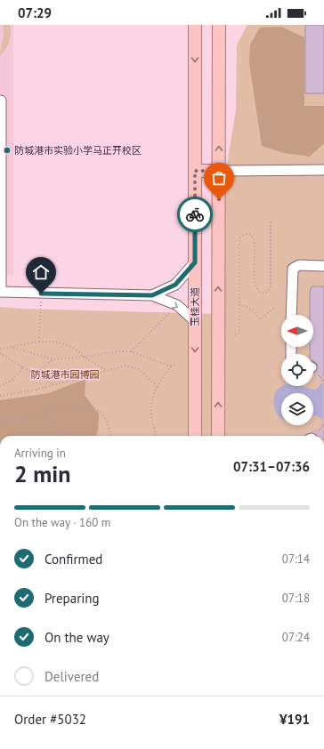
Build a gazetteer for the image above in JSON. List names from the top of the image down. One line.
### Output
{"streets":{"main road":["玉桂大道"]},"parks":["防城港市园博园"],"places":["防城港市实验小学马正开校区"],"north":"left","page":{"status":"07:29","heading":["2 min","Arriving in","07:31–07:36"],"panel":["Order #5032","¥191"],"bar":"On the way · 160 m","list":[["Confirmed","07:14"],["Preparing","07:18"],["On the way","07:24"],"Delivered"]}}
